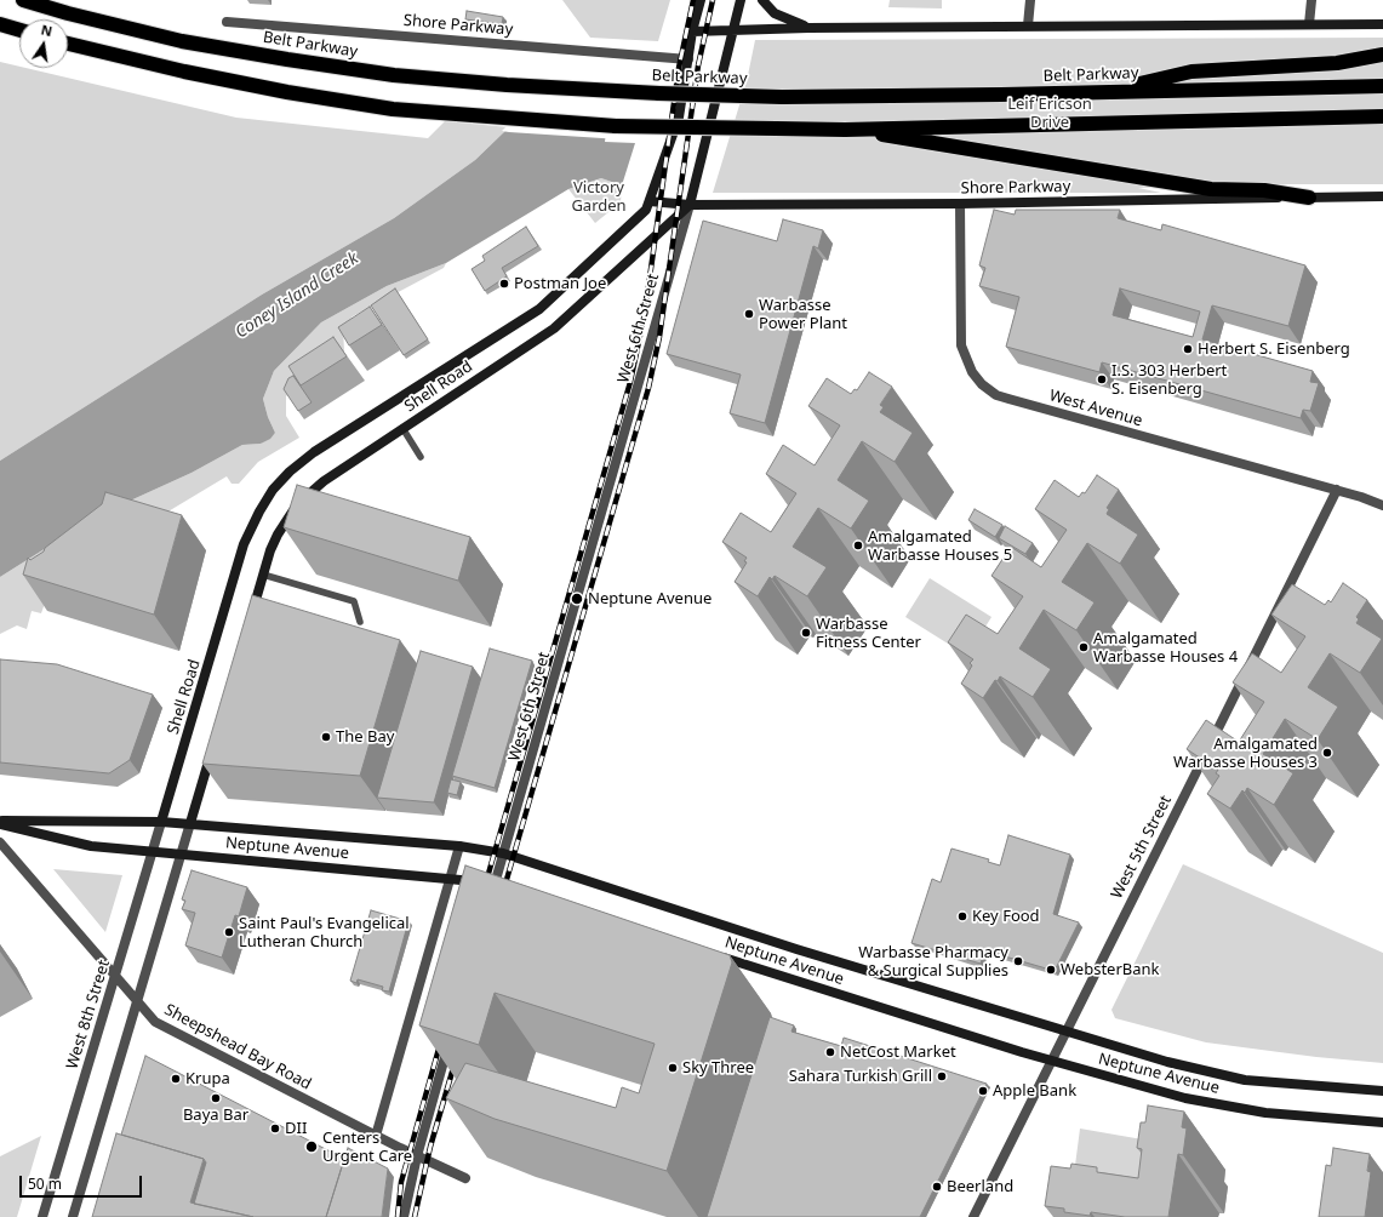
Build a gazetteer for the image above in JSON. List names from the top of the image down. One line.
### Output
{"streets":{"highway":["Belt Parkway"],"main road":["Shore Parkway","Shell Road","Neptune Avenue"],"street":["West 6th Street","West Avenue","West 5th Street","West 8th Street","Sheepshead Bay Road"]},"crossings":[["Shore Parkway","West 6th Street"],["Shore Parkway","Shell Road"],["Shore Parkway","West Avenue"],["West 6th Street","Shell Road"],["West 6th Street","Neptune Avenue"],["Shell Road","Neptune Avenue"],["Shell Road","West 8th Street"],["West Avenue","West 5th Street"],["West 5th Street","Neptune Avenue"],["Neptune Avenue","West 8th Street"],["West 8th Street","Sheepshead Bay Road"]],"water":["Coney Island Creek"],"parks":["Leif Ericson Drive","Victory Garden"],"places":["Postman Joe","Warbasse Power Plant","Herbert S. Eisenberg","I.S. 303 Herbert S. Eisenberg","Amalgamated Warbasse Houses 5","Neptune Avenue","Warbasse Fitness Center","Amalgamated Warbasse Houses 4","The Bay","Amalgamated Warbasse Houses 3","Key Food","Saint Paul's Evangelical Lutheran Church","Warbasse Pharmacy & Surgical Supplies","WebsterBank","NetCost Market","Sky Three","Sahara Turkish Grill","Krupa","Apple Bank","Baya Bar","DII","Centers Urgent Care","Beerland"],"scale_bar":"50 m","north":"top"}
